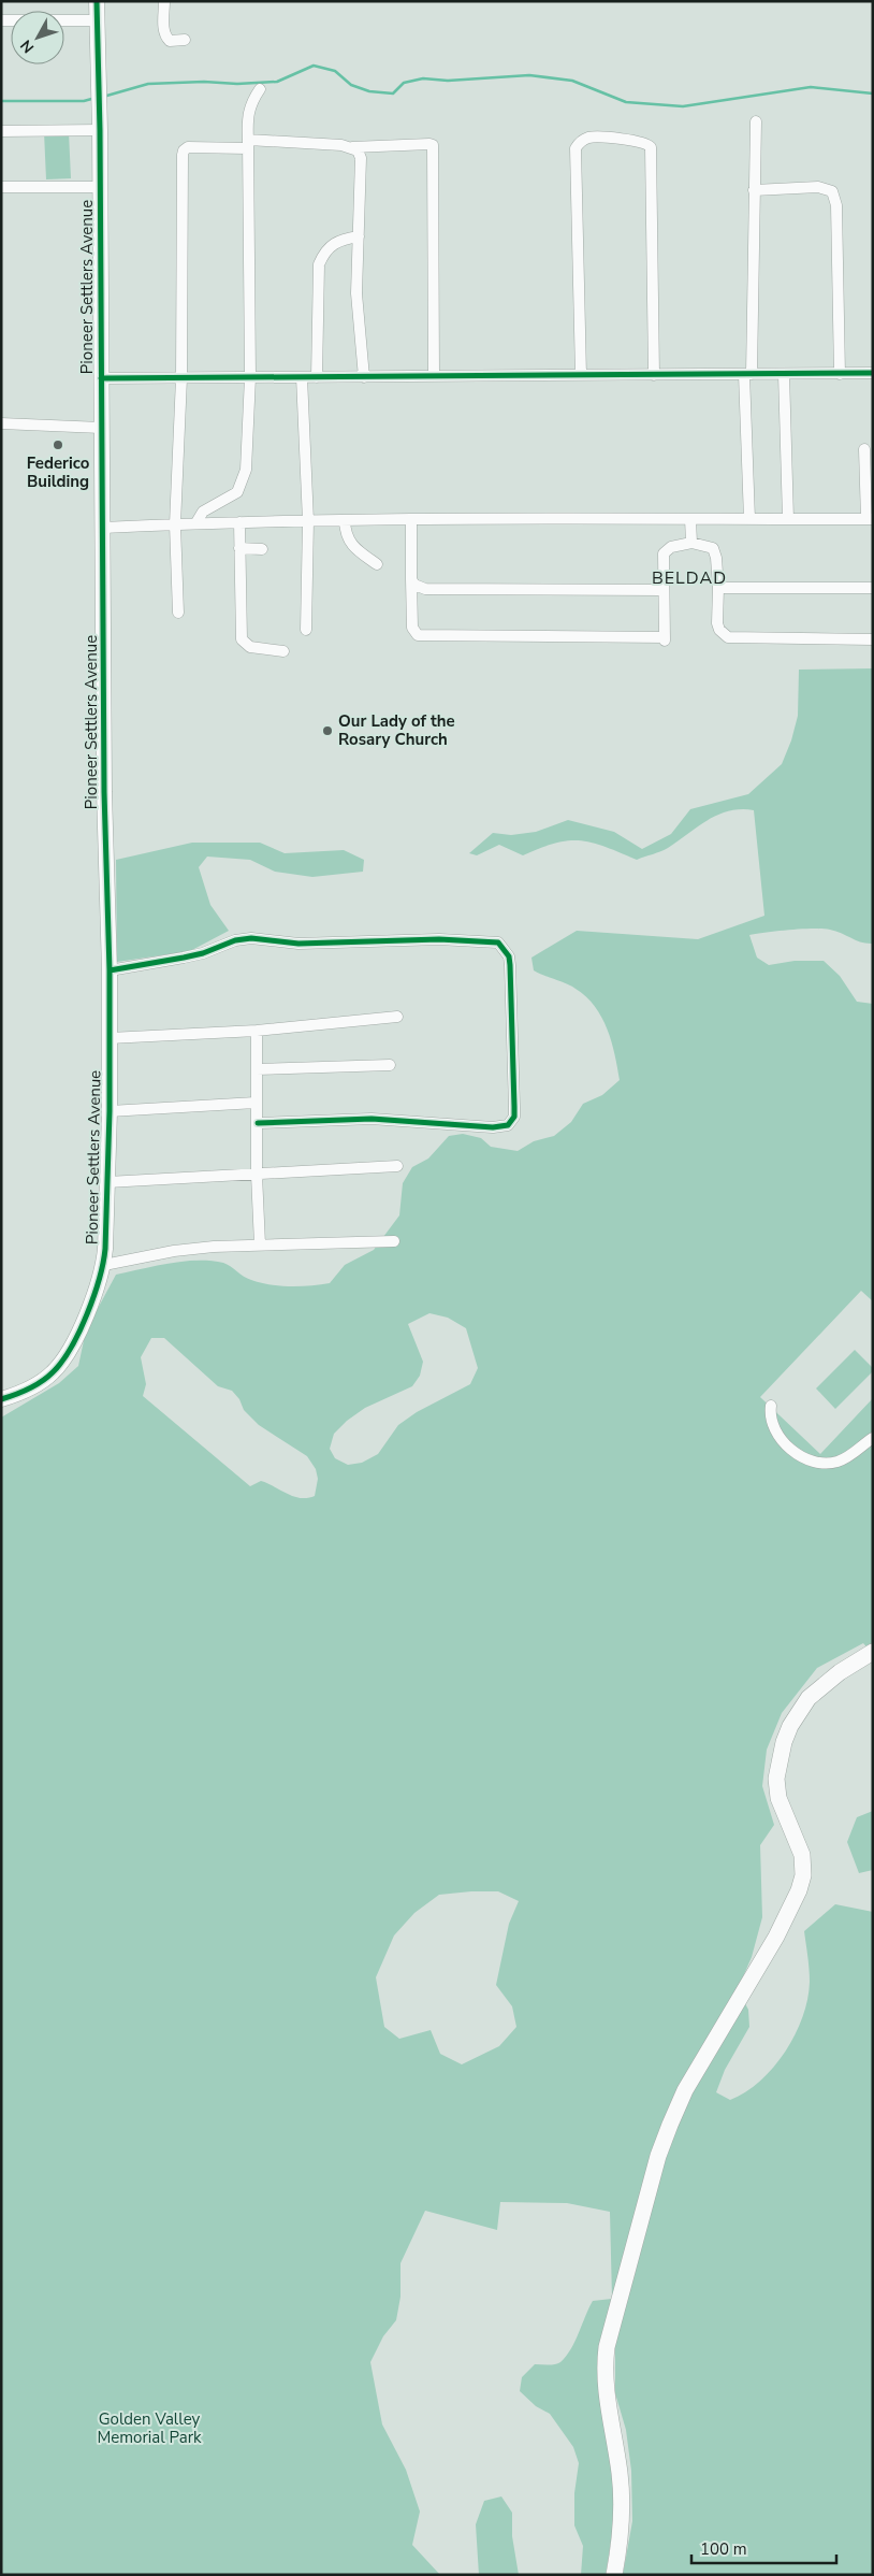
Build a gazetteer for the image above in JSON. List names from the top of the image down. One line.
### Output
{"streets":{"street":["Pioneer Settlers Avenue"]},"districts":["BELDAD"],"parks":["Golden Valley Memorial Park"],"places":["Federico Building","Our Lady of the Rosary Church"],"scale_bar":"100 m","north":"bottom left"}
